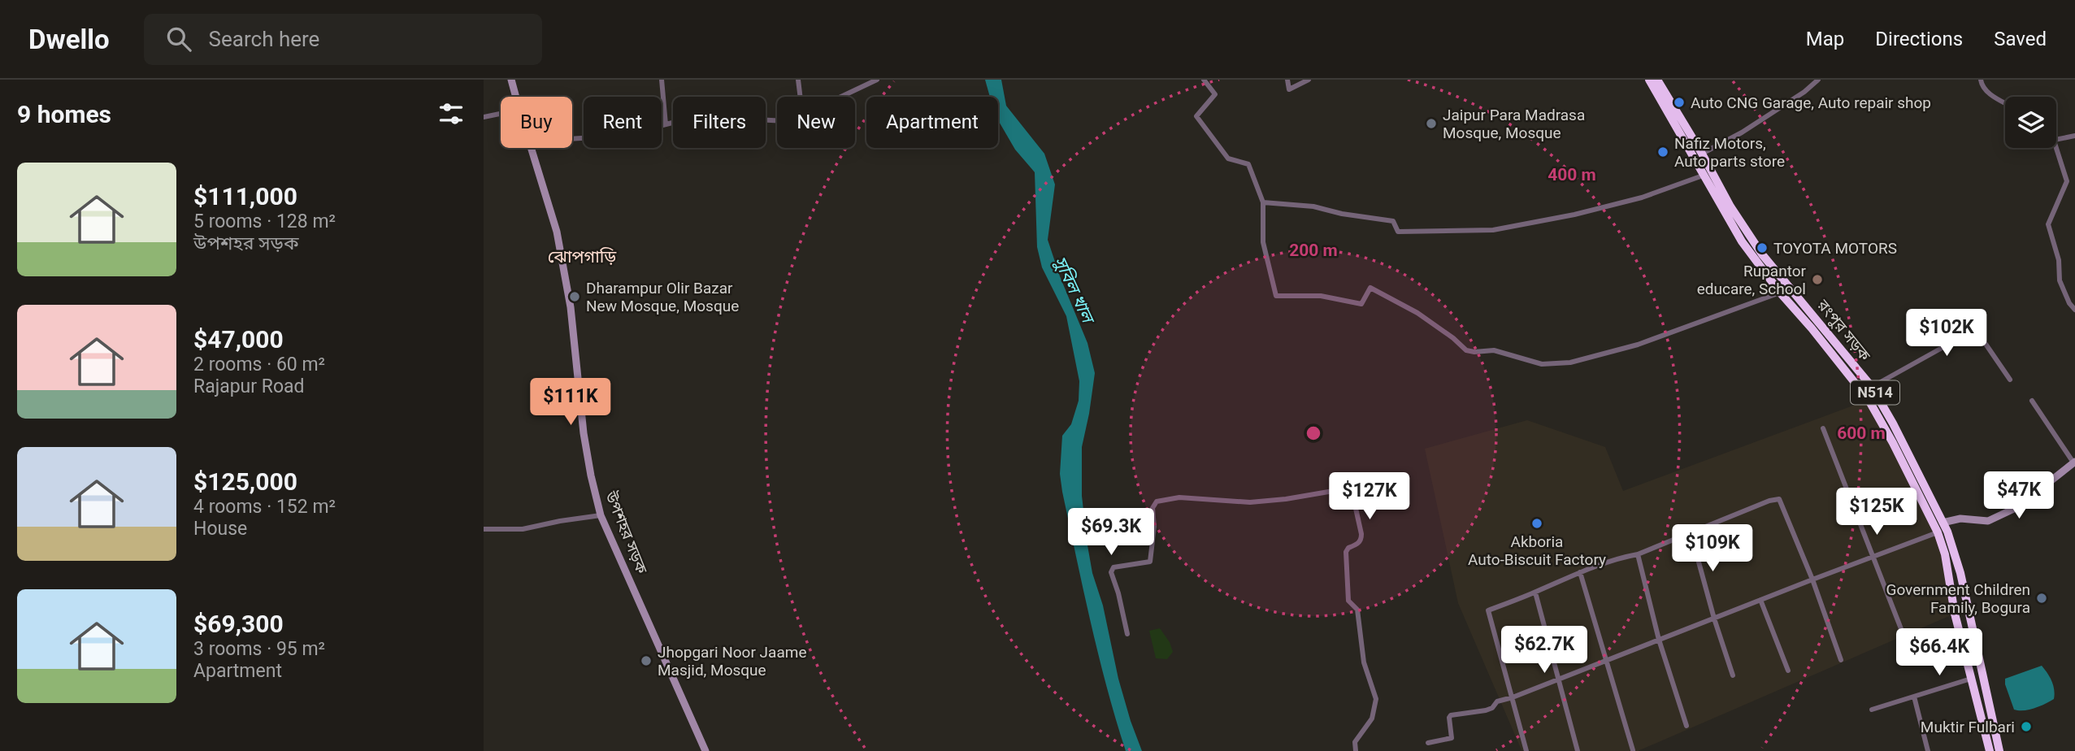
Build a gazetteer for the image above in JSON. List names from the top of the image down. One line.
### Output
{"streets":{"highway":["রংপুর সড়ক","N514"],"main road":["উপশহর সড়ক"]},"districts":["ঝোপগাড়ি"],"water":["সুবিল খাল"],"places":["Auto CNG Garage, Auto repair shop","Jaipur Para Madrasa Mosque, Mosque","Nafiz Motors, Auto parts store","TOYOTA MOTORS","Rupantor educare, School","Dharampur Olir Bazar New Mosque, Mosque","Akboria Auto-Biscuit Factory","Government Children Family, Bogura","Jhopgari Noor Jaame Masjid, Mosque","Muktir Fulbari"],"page":{"header":"Dwello","search":"Search here","nav":["Map","Directions","Saved"],"heading":"9 homes","chip":["Buy","Rent","Filters","New","Apartment"],"list":[{"name":"$111,000","note":"5 rooms · 128 m² · উপশহর সড়ক"},{"name":"$47,000","note":"2 rooms · 60 m² · Rajapur Road"},{"name":"$125,000","note":"4 rooms · 152 m² · House"},{"name":"$69,300","note":"3 rooms · 95 m² · Apartment"}],"price":["$102K","$111K","$47K","$127K","$125K","$69.3K","$109K","$62.7K","$66.4K"]},"rings":["400 m","200 m","600 m"]}
